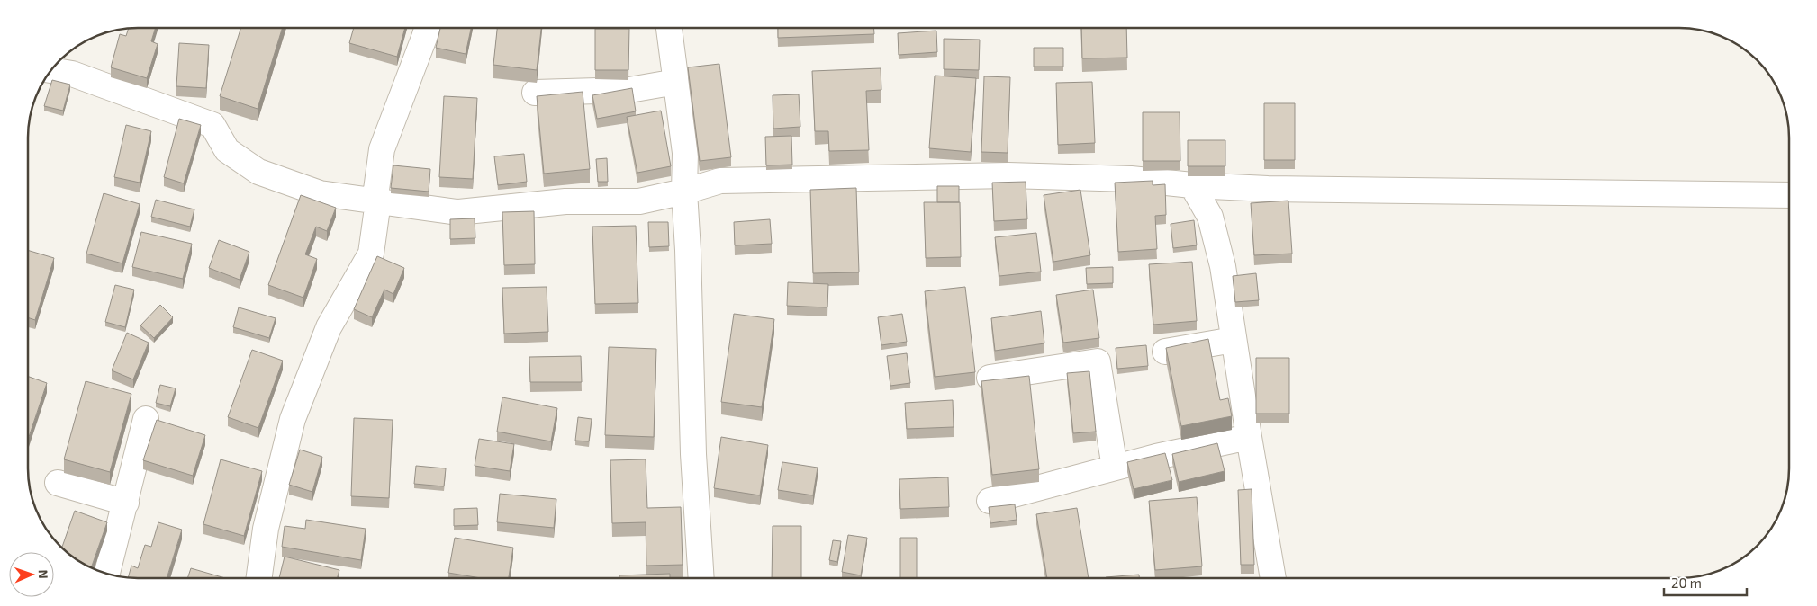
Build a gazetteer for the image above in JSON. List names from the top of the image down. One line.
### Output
{"scale_bar":"20 m","north":"right"}
